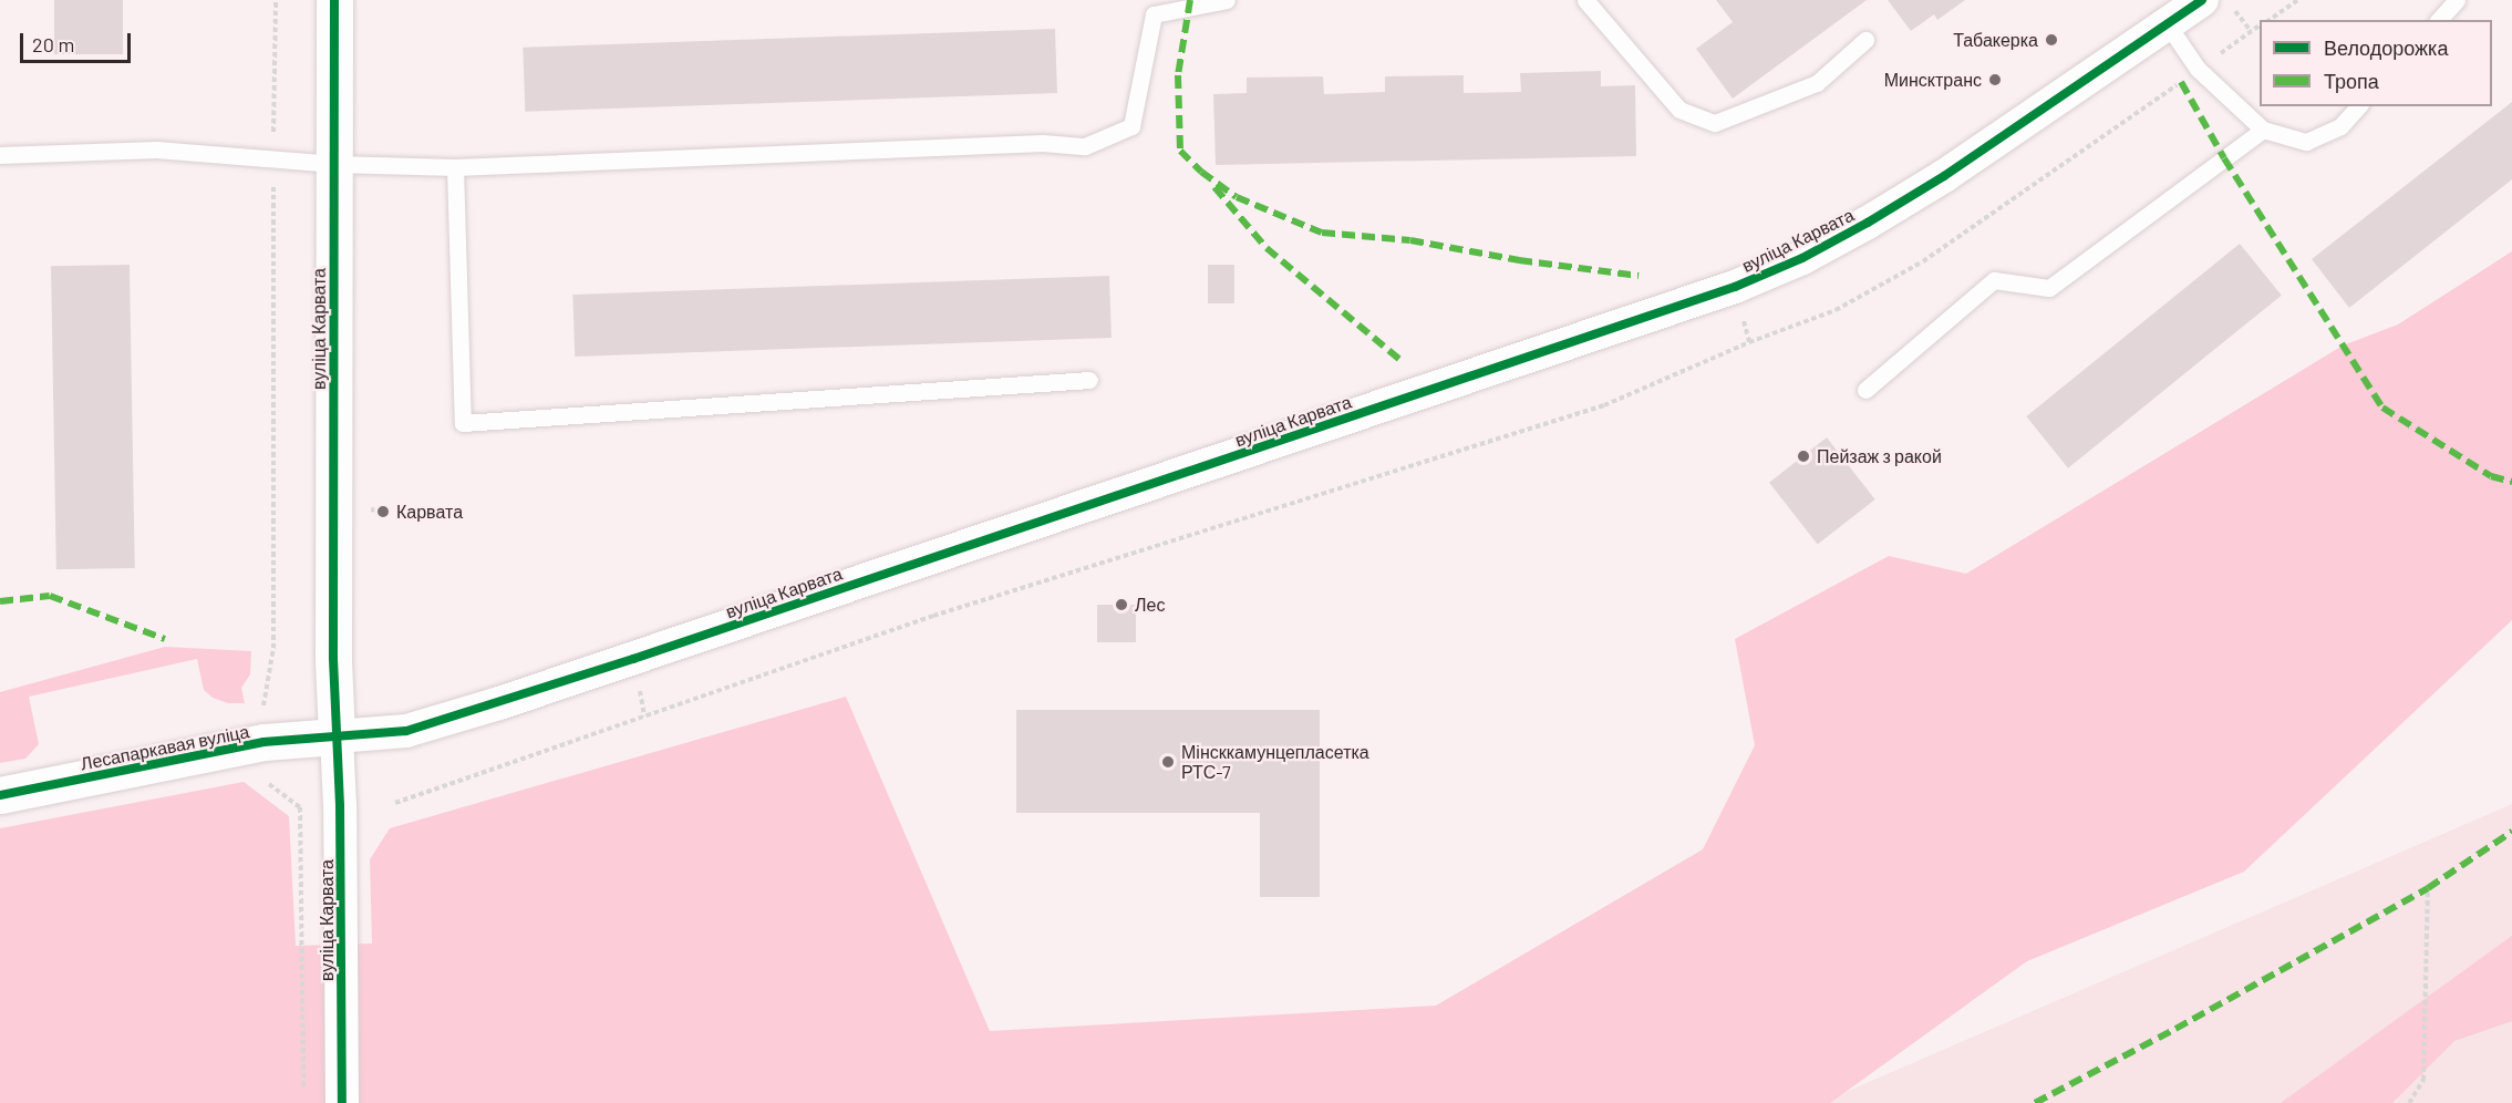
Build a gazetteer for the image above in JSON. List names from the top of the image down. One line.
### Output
{"streets":{"street":["вуліца Карвата","Лесапаркавая вуліца"]},"crossings":[["вуліца Карвата","Лесапаркавая вуліца"]],"places":["Табакерка","Минсктранс","Пейзаж з ракой","Карвата","Лес","Мінсккамунцепласетка РТС-7"],"legend":["Велодорожка","Тропа"],"scale_bar":"20 m"}
